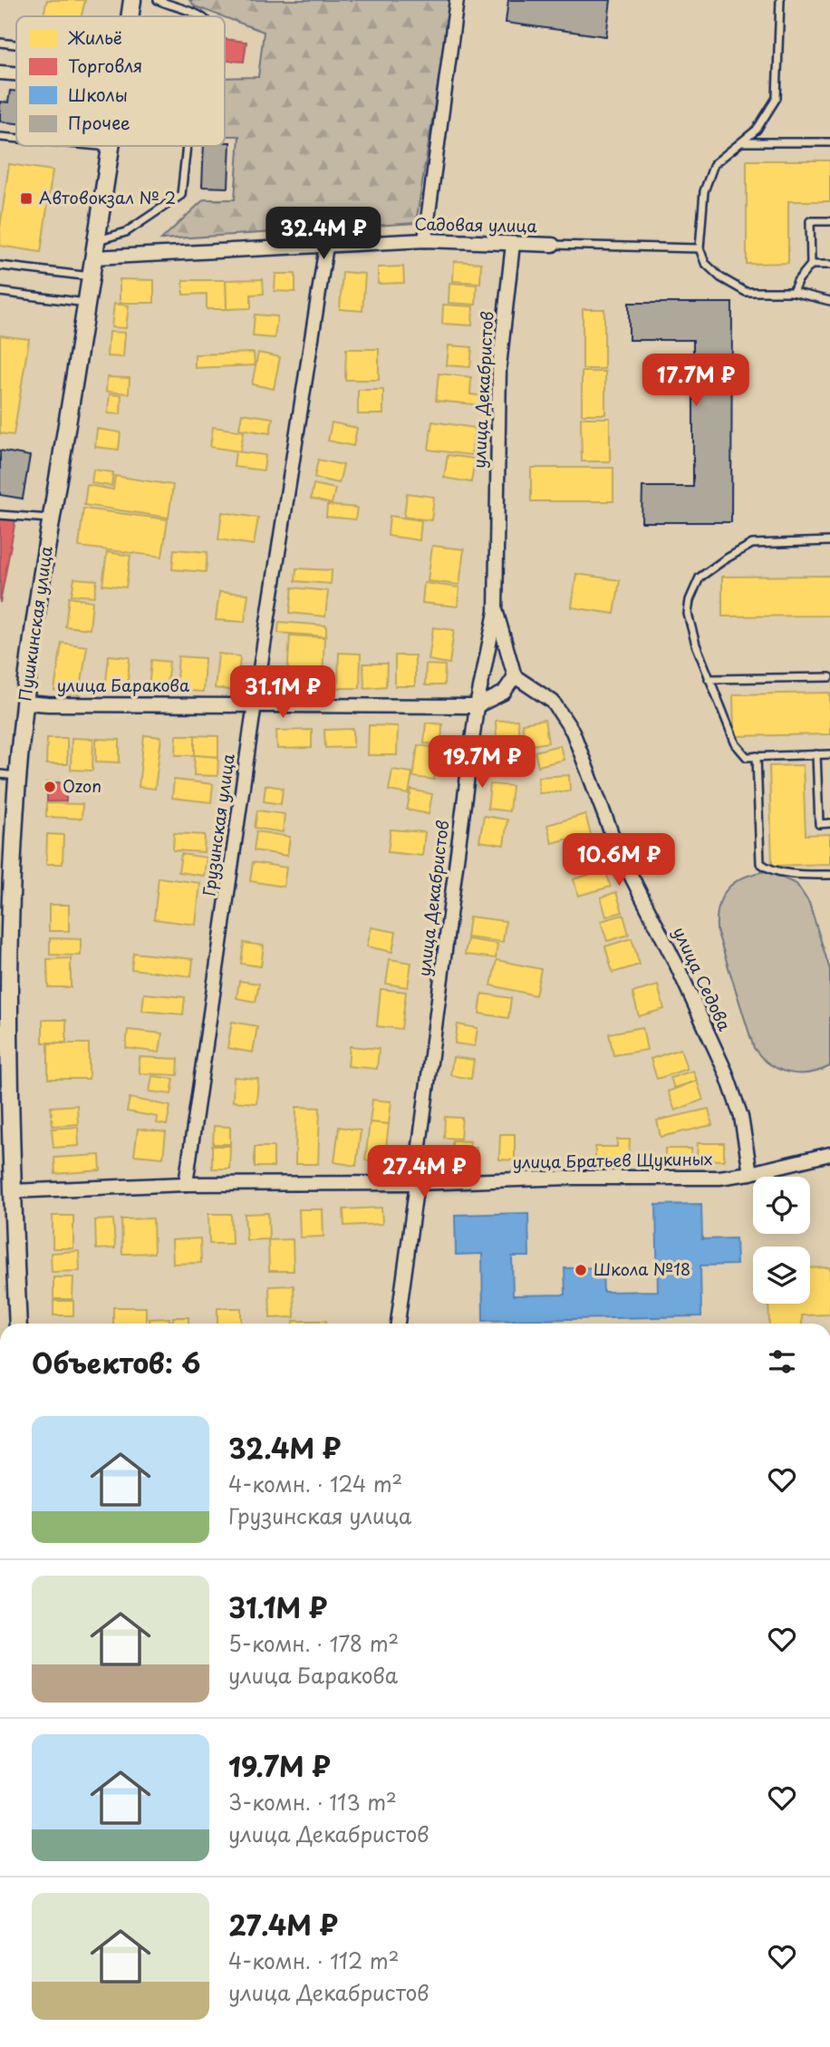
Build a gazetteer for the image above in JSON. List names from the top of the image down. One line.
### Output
{"streets":{"street":["Садовая улица","улица Декабристов","Пушкинская улица","улица Баракова","Грузинская улица","улица Седова","улица Братьев Щукиных"]},"crossings":[["Садовая улица","улица Декабристов"],["Садовая улица","Пушкинская улица"],["Садовая улица","Грузинская улица"],["улица Декабристов","улица Баракова"],["улица Декабристов","улица Братьев Щукиных"],["Пушкинская улица","улица Баракова"],["Пушкинская улица","улица Братьев Щукиных"],["улица Баракова","Грузинская улица"],["улица Баракова","улица Седова"],["Грузинская улица","улица Братьев Щукиных"],["улица Седова","улица Братьев Щукиных"]],"places":{"transit":["Автовокзал № 2"],"other":["Ozon","Школа №18"]},"legend":["Жильё","Торговля","Школы","Прочее"],"page":{"price":["32.4M ₽","17.7M ₽","31.1M ₽","19.7M ₽","10.6M ₽","27.4M ₽"],"heading":"Объектов: 6","list":[{"name":"32.4M ₽","note":"4-комн. · 124 m² · Грузинская улица"},{"name":"31.1M ₽","note":"5-комн. · 178 m² · улица Баракова"},{"name":"19.7M ₽","note":"3-комн. · 113 m² · улица Декабристов"},{"name":"27.4M ₽","note":"4-комн. · 112 m² · улица Декабристов"}]}}
